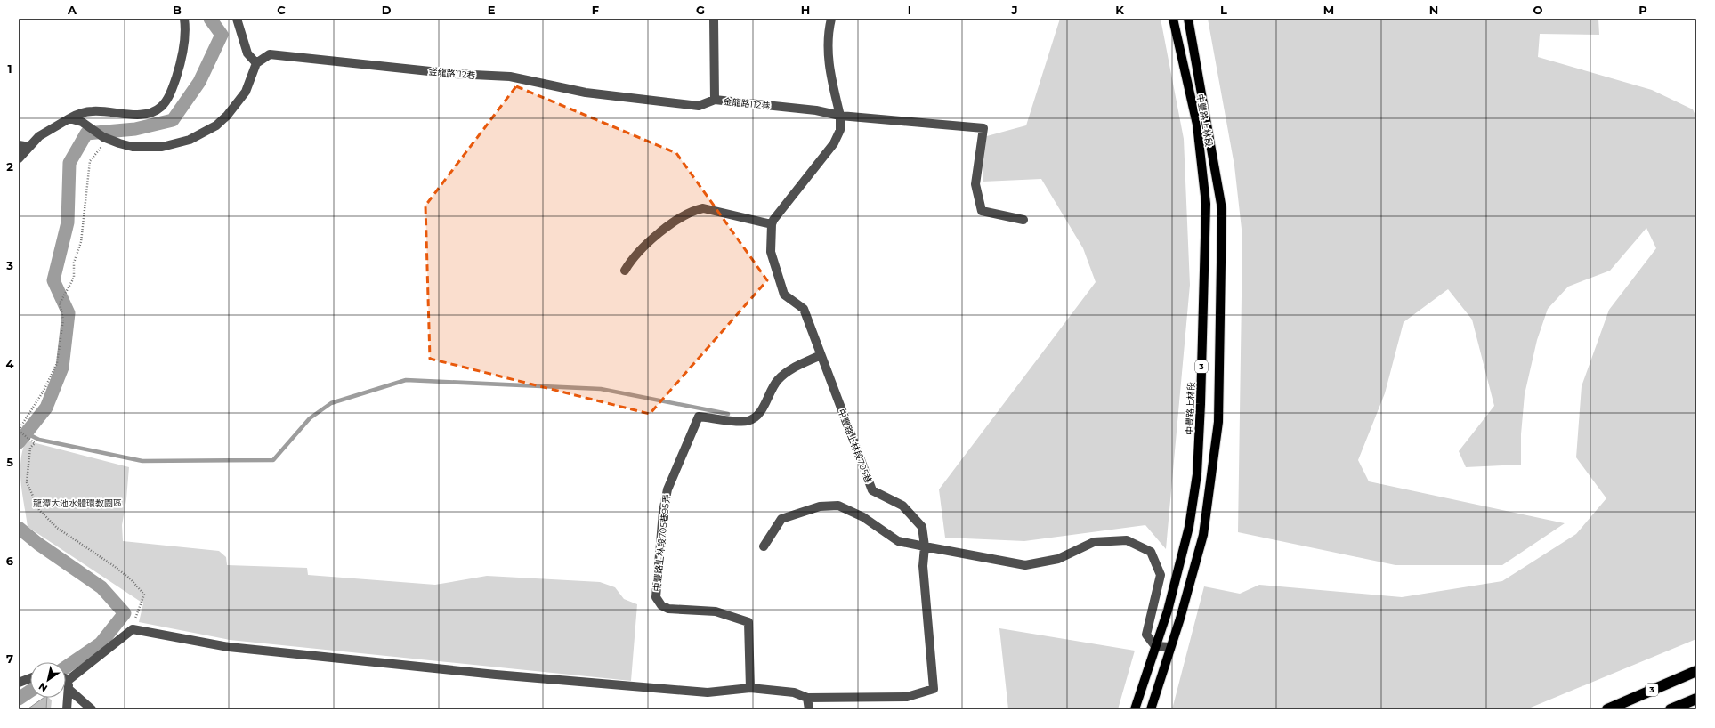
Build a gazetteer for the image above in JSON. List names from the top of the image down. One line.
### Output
{"streets":{"highway":["3"],"main road":["中豐路上林段"],"street":["金龍路112巷","中豐路上林段705巷","中豐路上林段705巷95弄"]},"crossings":[["中豐路上林段705巷","中豐路上林段705巷95弄"]],"parks":["龍潭大池水體環教園區"],"north":"bottom left","grid":{"columns":["A","B","C","D","E","F","G","H","I","J","K","L","M","N","O","P"],"rows":["1","2","3","4","5","6","7"]}}
